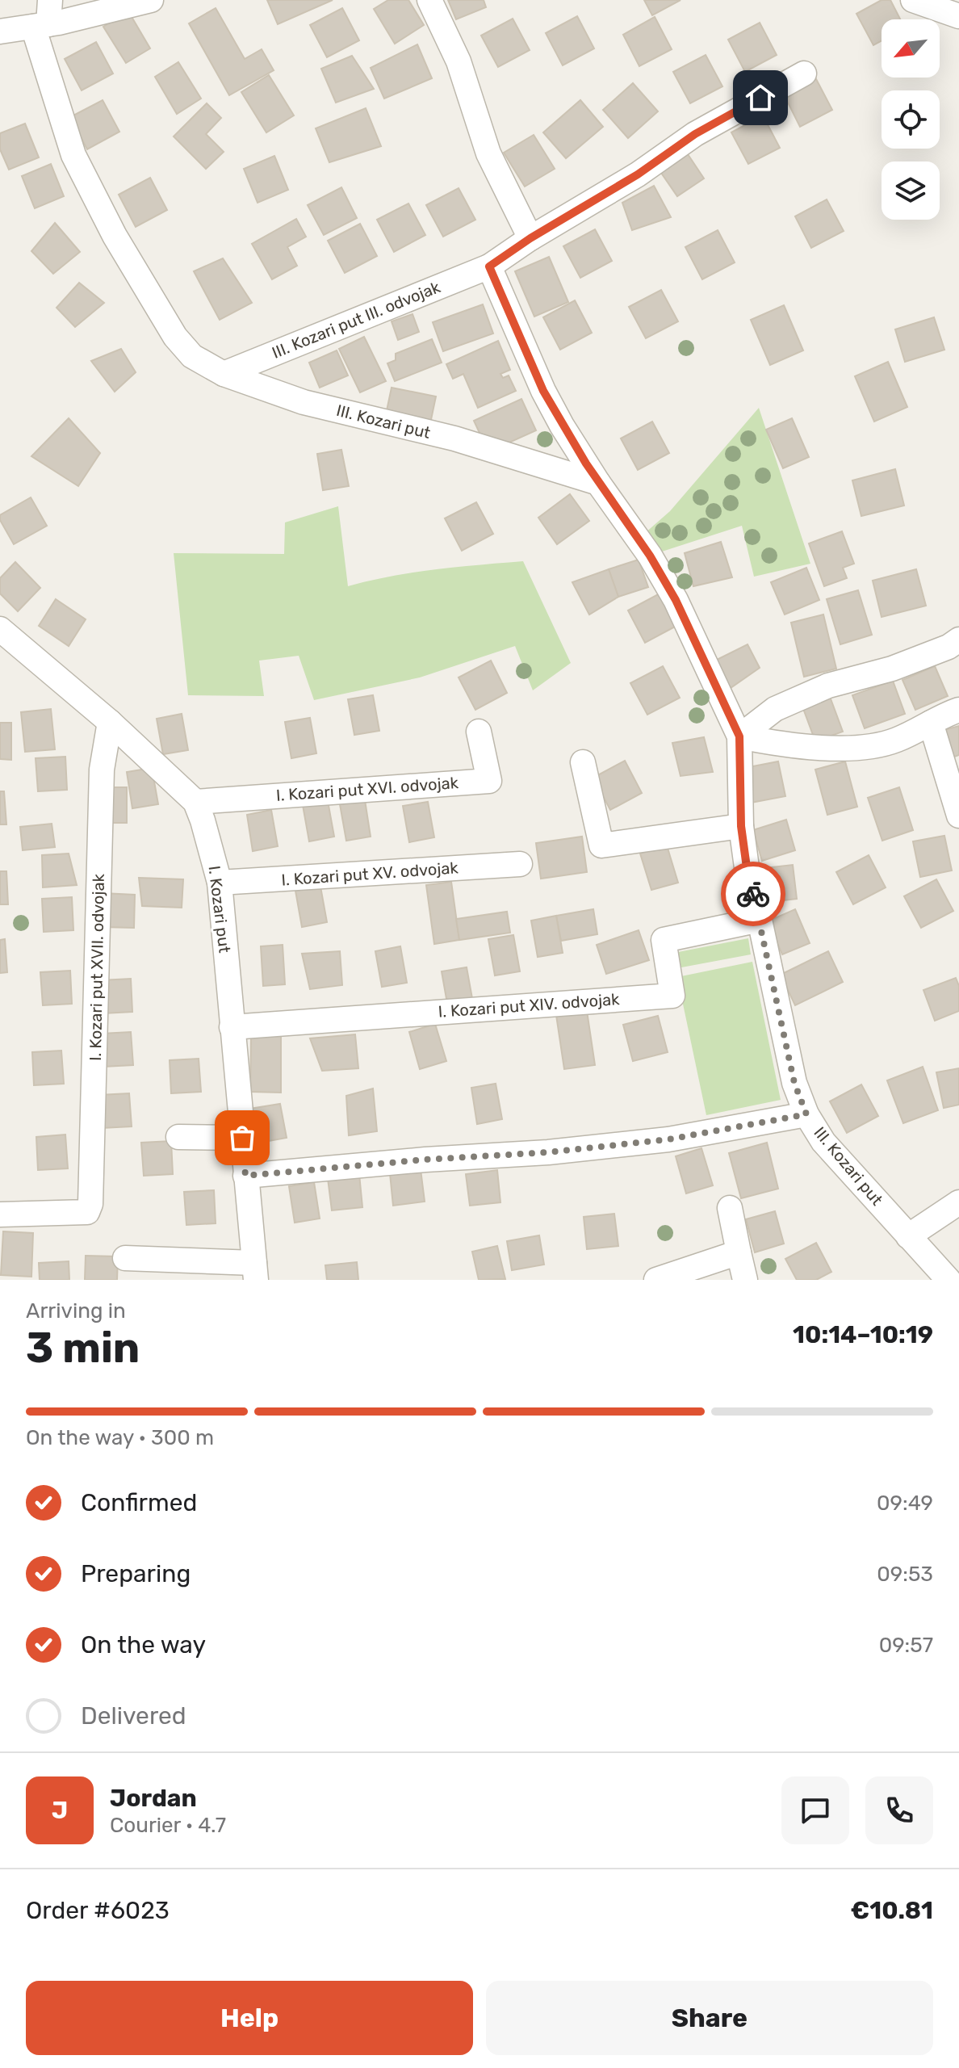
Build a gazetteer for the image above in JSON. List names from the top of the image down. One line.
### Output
{"streets":{"street":["III. Kozari put III. odvojak","III. Kozari put","I. Kozari put XVI. odvojak","I. Kozari put XV. odvojak","I. Kozari put","I. Kozari put XVII. odvojak","I. Kozari put XIV. odvojak"]},"crossings":[["III. Kozari put III. odvojak","III. Kozari put"],["III. Kozari put","I. Kozari put XIV. odvojak"],["I. Kozari put XVI. odvojak","I. Kozari put"],["I. Kozari put XV. odvojak","I. Kozari put"],["I. Kozari put","I. Kozari put XVII. odvojak"],["I. Kozari put","I. Kozari put XIV. odvojak"]],"north":"bottom left","page":{"heading":["3 min","Arriving in","10:14–10:19"],"panel":["Jordan","Courier · 4.7","Order #6023","€10.81"],"bar":"On the way · 300 m","list":[["Confirmed","09:49"],["Preparing","09:53"],["On the way","09:57"],"Delivered"],"round":"J","buttons":["Help","Share"]}}
